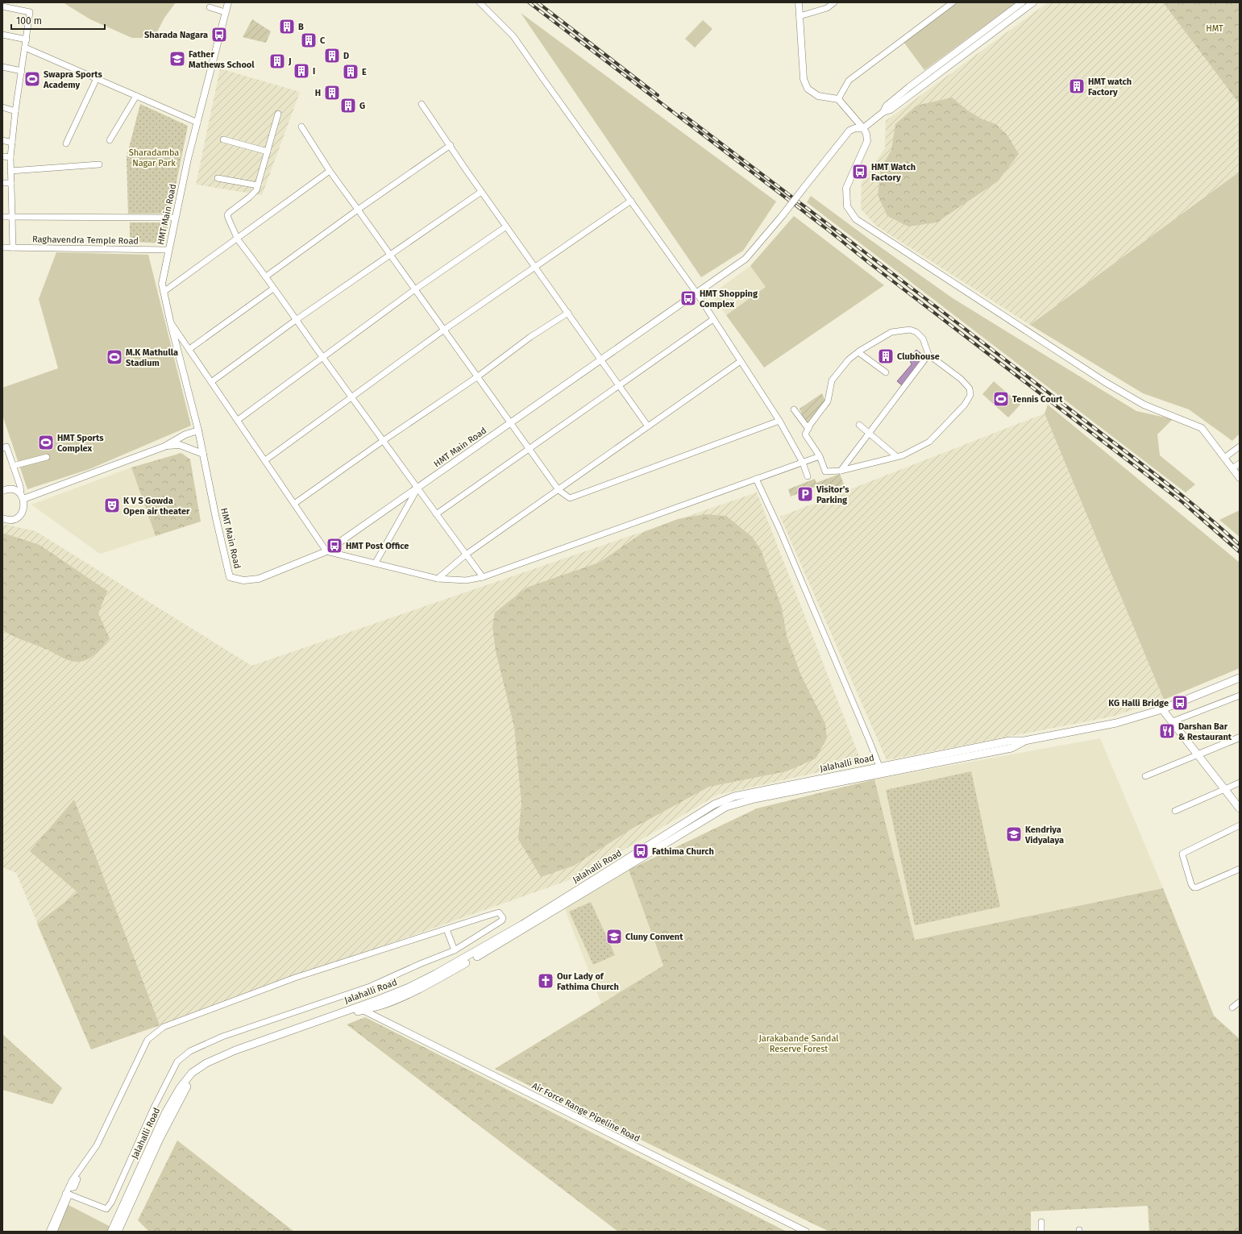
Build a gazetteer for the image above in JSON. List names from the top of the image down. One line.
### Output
{"streets":{"main road":["Jalahalli Road"],"street":["HMT Main Road","Raghavendra Temple Road","Air Force Range Pipeline Road"]},"crossings":[["HMT Main Road","Raghavendra Temple Road"],["Jalahalli Road","Air Force Range Pipeline Road"]],"parks":["HMT","Sharadamba Nagar Park","Jarakabande Sandal Reserve Forest"],"places":{"building":["B","C","D","J","I","E","HMT watch Factory","H","G","Clubhouse"],"bus stop":["Sharada Nagara","HMT Watch Factory","HMT Shopping Complex","HMT Post Office","KG Halli Bridge","Fathima Church"],"school or university":["Father Mathews School","Kendriya Vidyalaya","Cluny Convent"],"sports":["Swapra Sports Academy","M.K Mathulla Stadium","Tennis Court","HMT Sports Complex"],"parking":["Visitor's Parking"],"theatre":["K V S Gowda Open air theater"],"restaurant":["Darshan Bar & Restaurant"],"church":["Our Lady of Fathima Church"]},"scale_bar":"100 m"}
